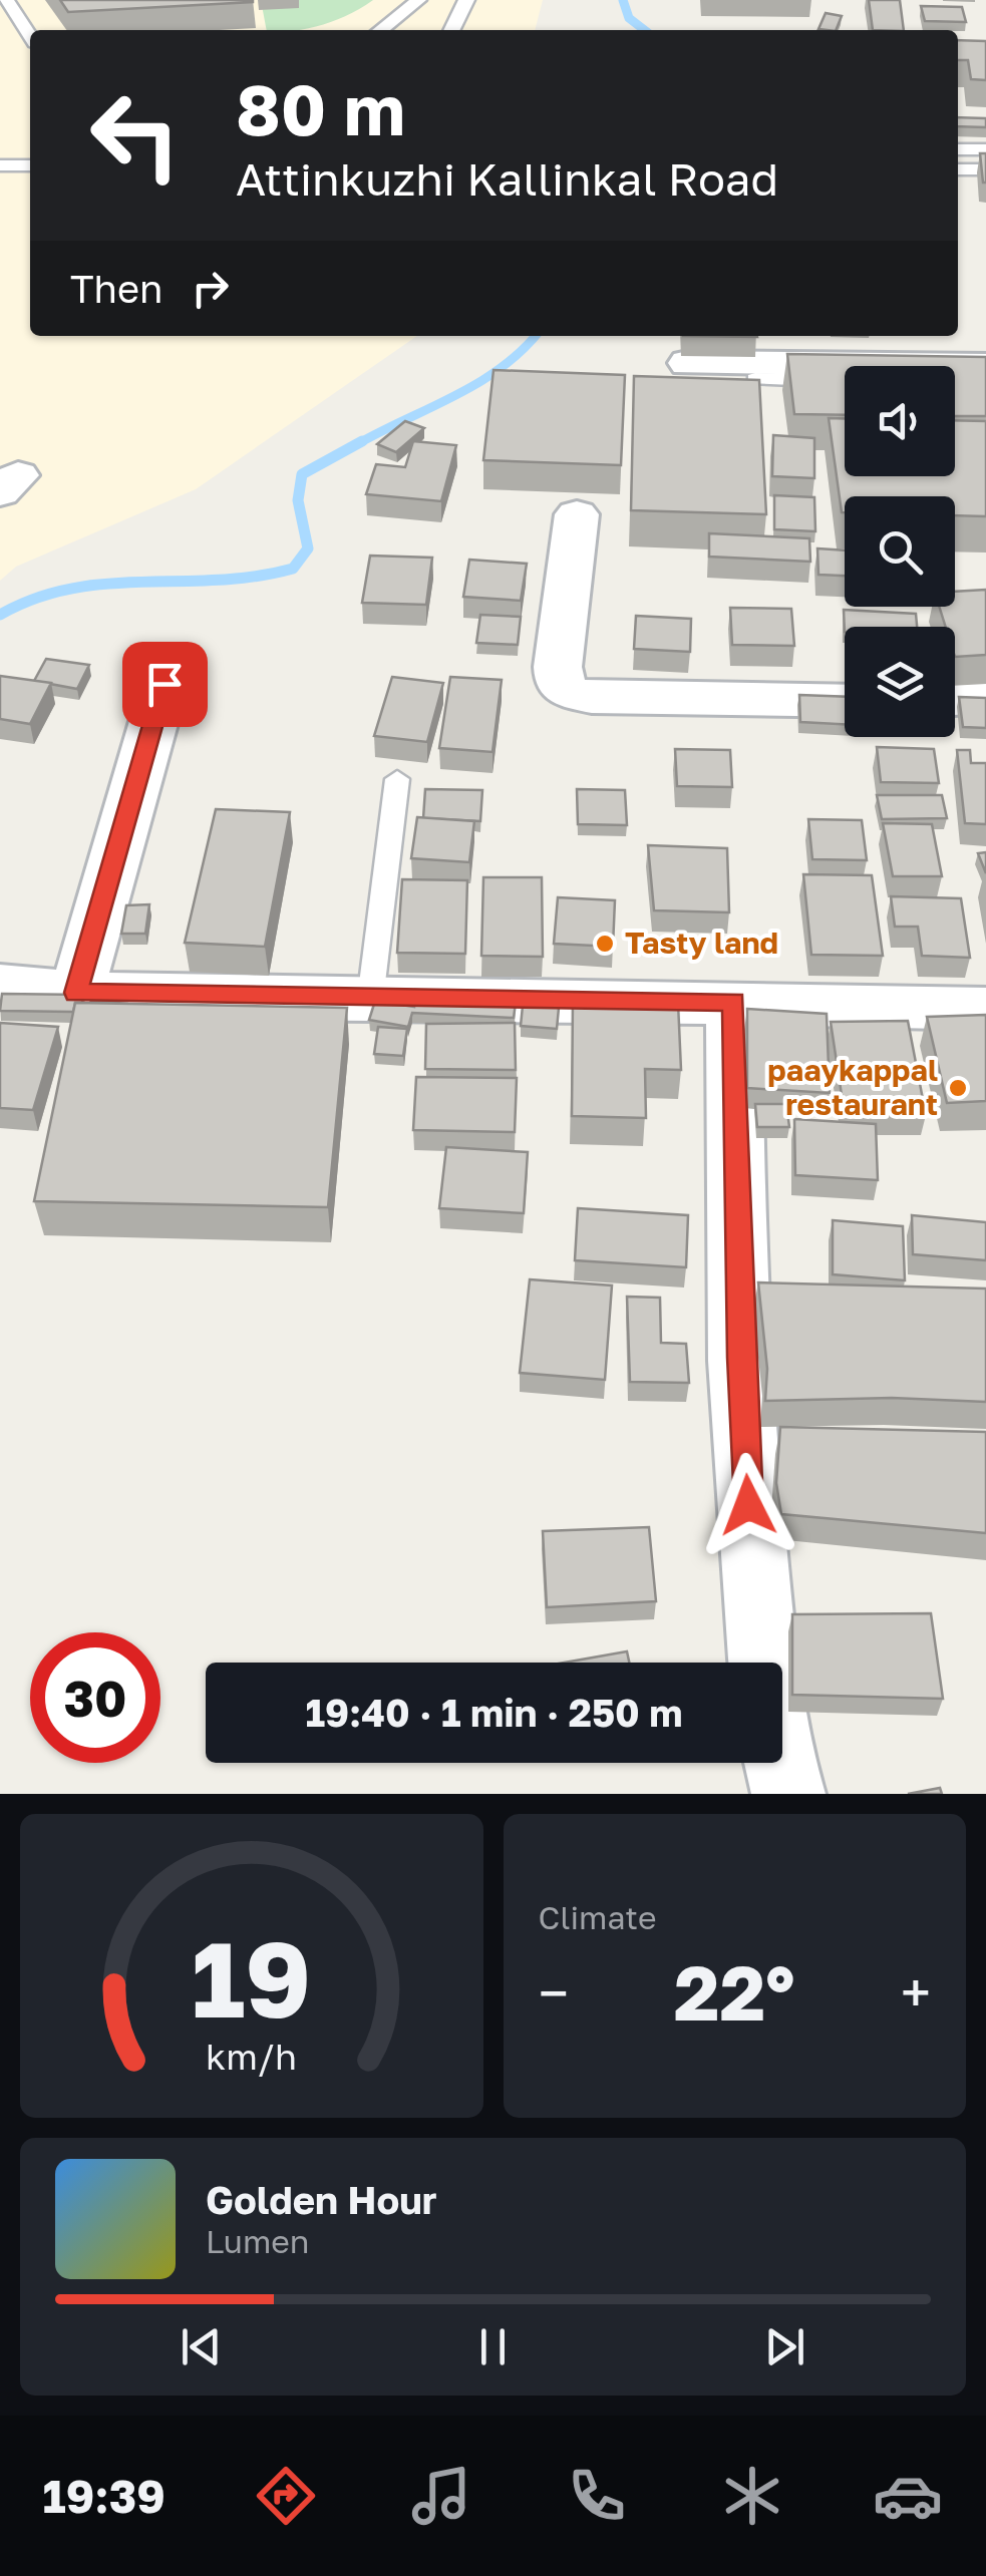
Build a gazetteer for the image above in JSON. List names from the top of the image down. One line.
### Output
{"places":["Tasty land","paaykappal restaurant"],"page":{"turn":["80 m","Attinkuzhi Kallinkal Road"],"then":"Then","limit":"30","trip":"19:40 · 1 min · 250 m","tile":"Climate","heat":["−","22°","+"],"song":["Golden Hour","Lumen"],"tabs":"19:39","gauge":["19","km/h"]}}
